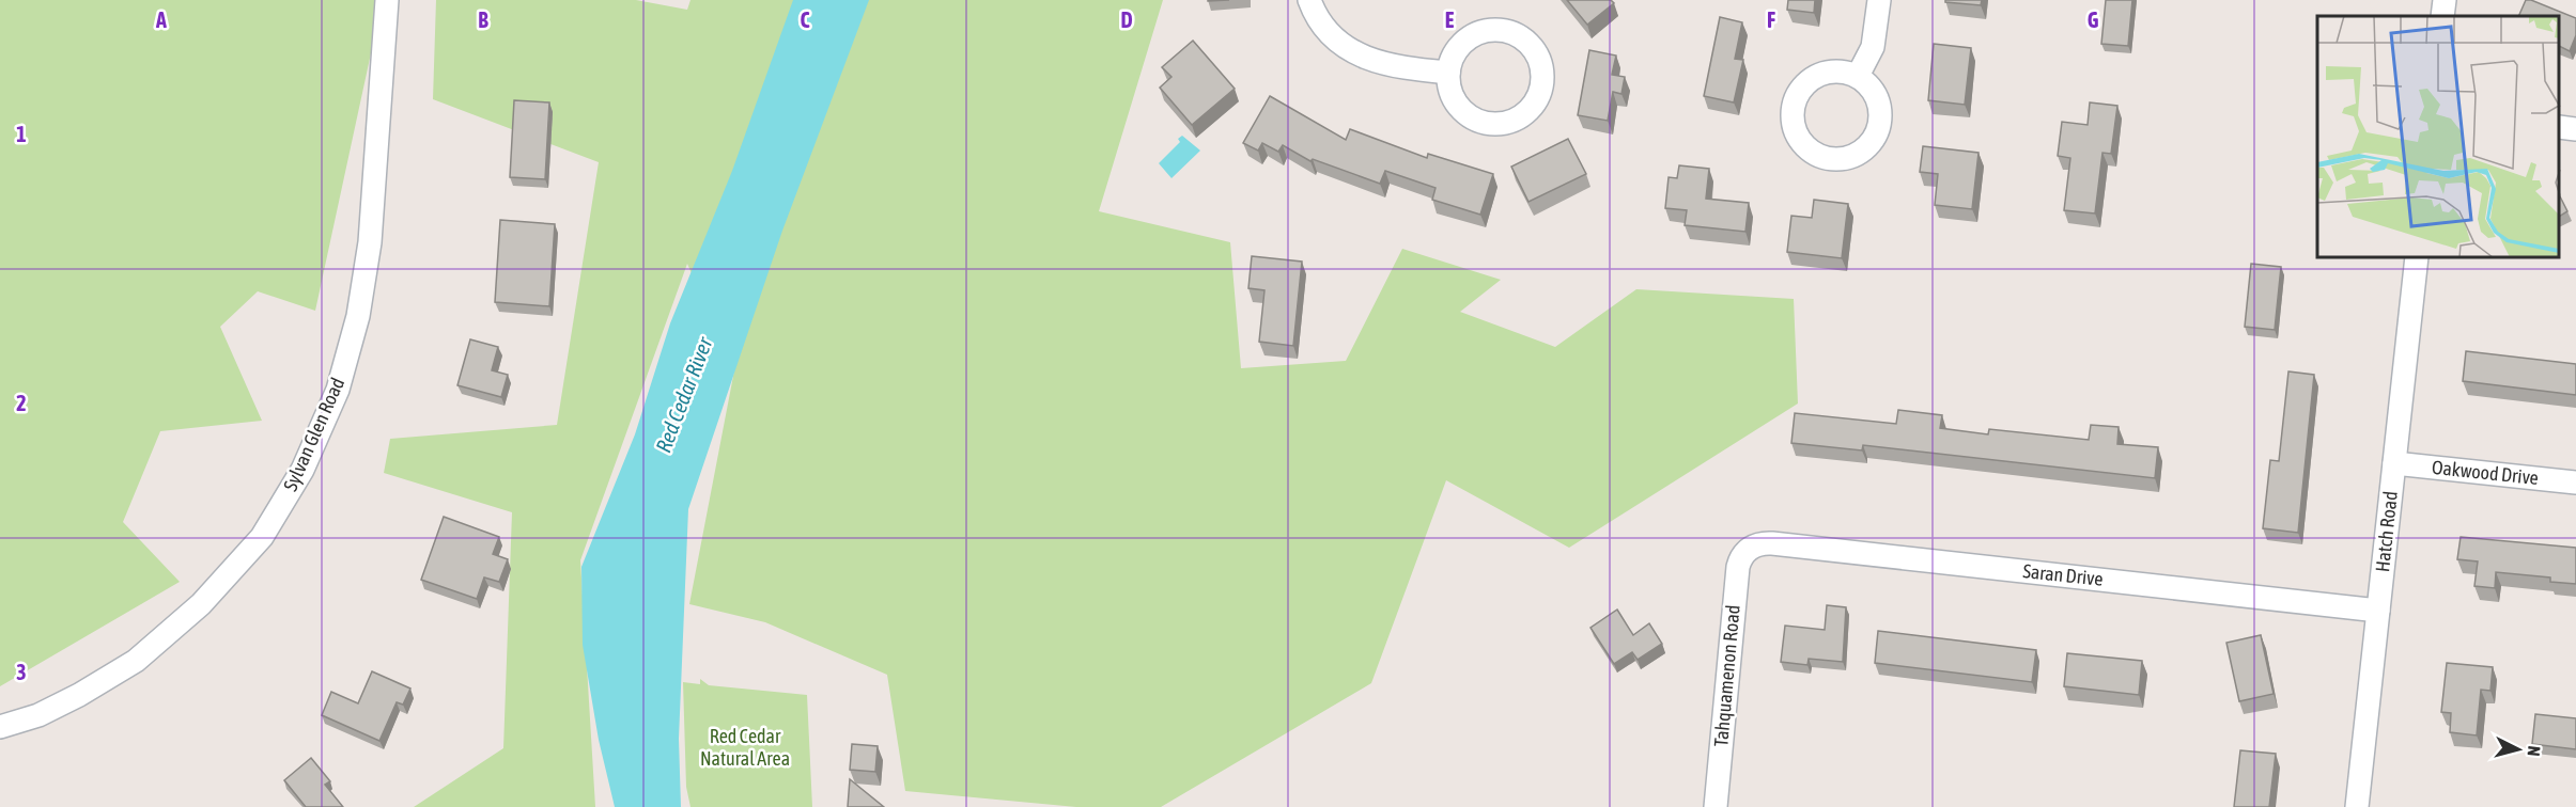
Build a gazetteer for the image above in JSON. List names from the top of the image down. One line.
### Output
{"streets":{"street":["Sylvan Glen Road","Oakwood Drive","Hatch Road","Saran Drive","Tahquamenon Road"]},"crossings":[["Oakwood Drive","Hatch Road"],["Hatch Road","Saran Drive"],["Saran Drive","Tahquamenon Road"]],"water":["Red Cedar River"],"parks":["Red Cedar Natural Area"],"north":"right","grid":{"columns":["A","B","C","D","E","F","G"],"rows":["1","2","3"]}}
